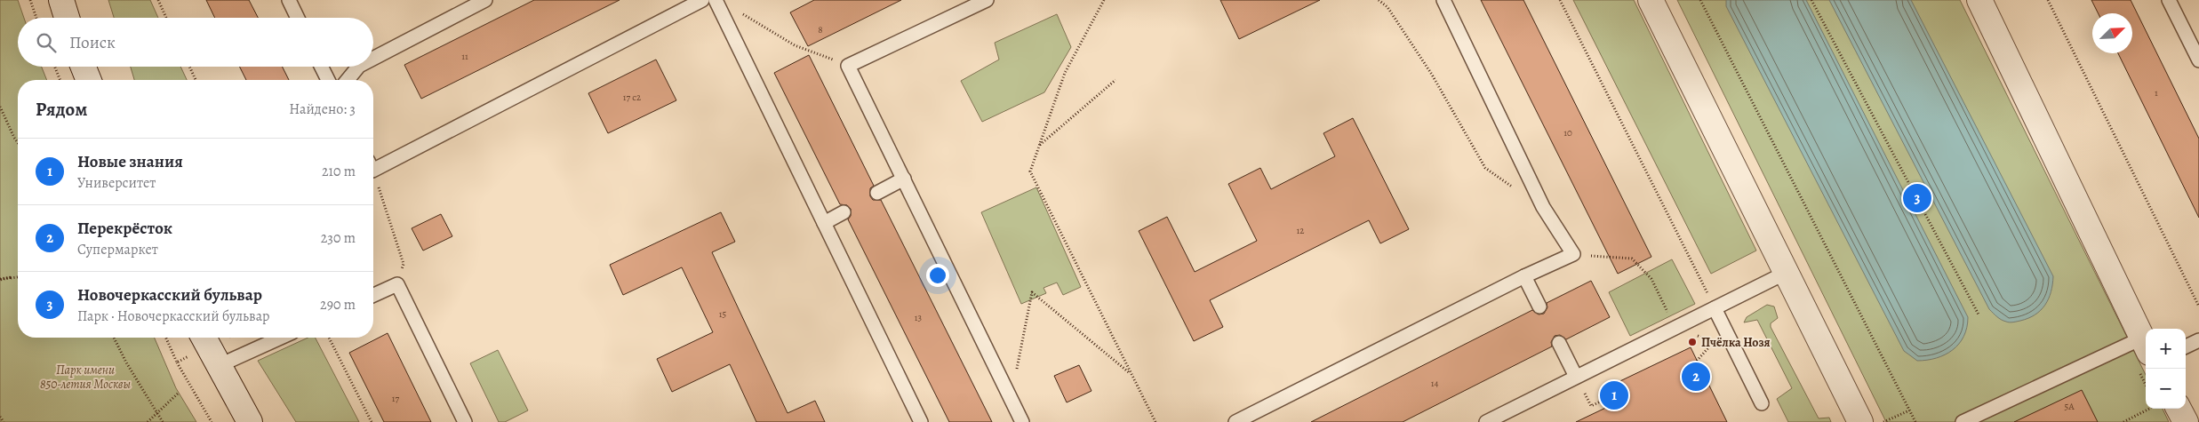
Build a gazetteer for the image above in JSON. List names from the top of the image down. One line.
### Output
{"parks":["Парк имени 850-летия Москвы"],"places":["Пчёлка Нозя"],"house_numbers":["8","11","1","17 с2","10","12","15","13","14","17","5А"],"north":"top right","page":{"search":"Поиск","heading":["Рядом","Найдено: 3"],"list":[{"mark":"1","name":"Новые знания","note":"Университет","value":"210 m"},{"mark":"2","name":"Перекрёсток","note":"Супермаркет","value":"230 m"},{"mark":"3","name":"Новочеркасский бульвар","note":"Парк · Новочеркасский бульвар","value":"290 m"}],"pins":["3","2","1"],"map_buttons":["+","−"]}}
